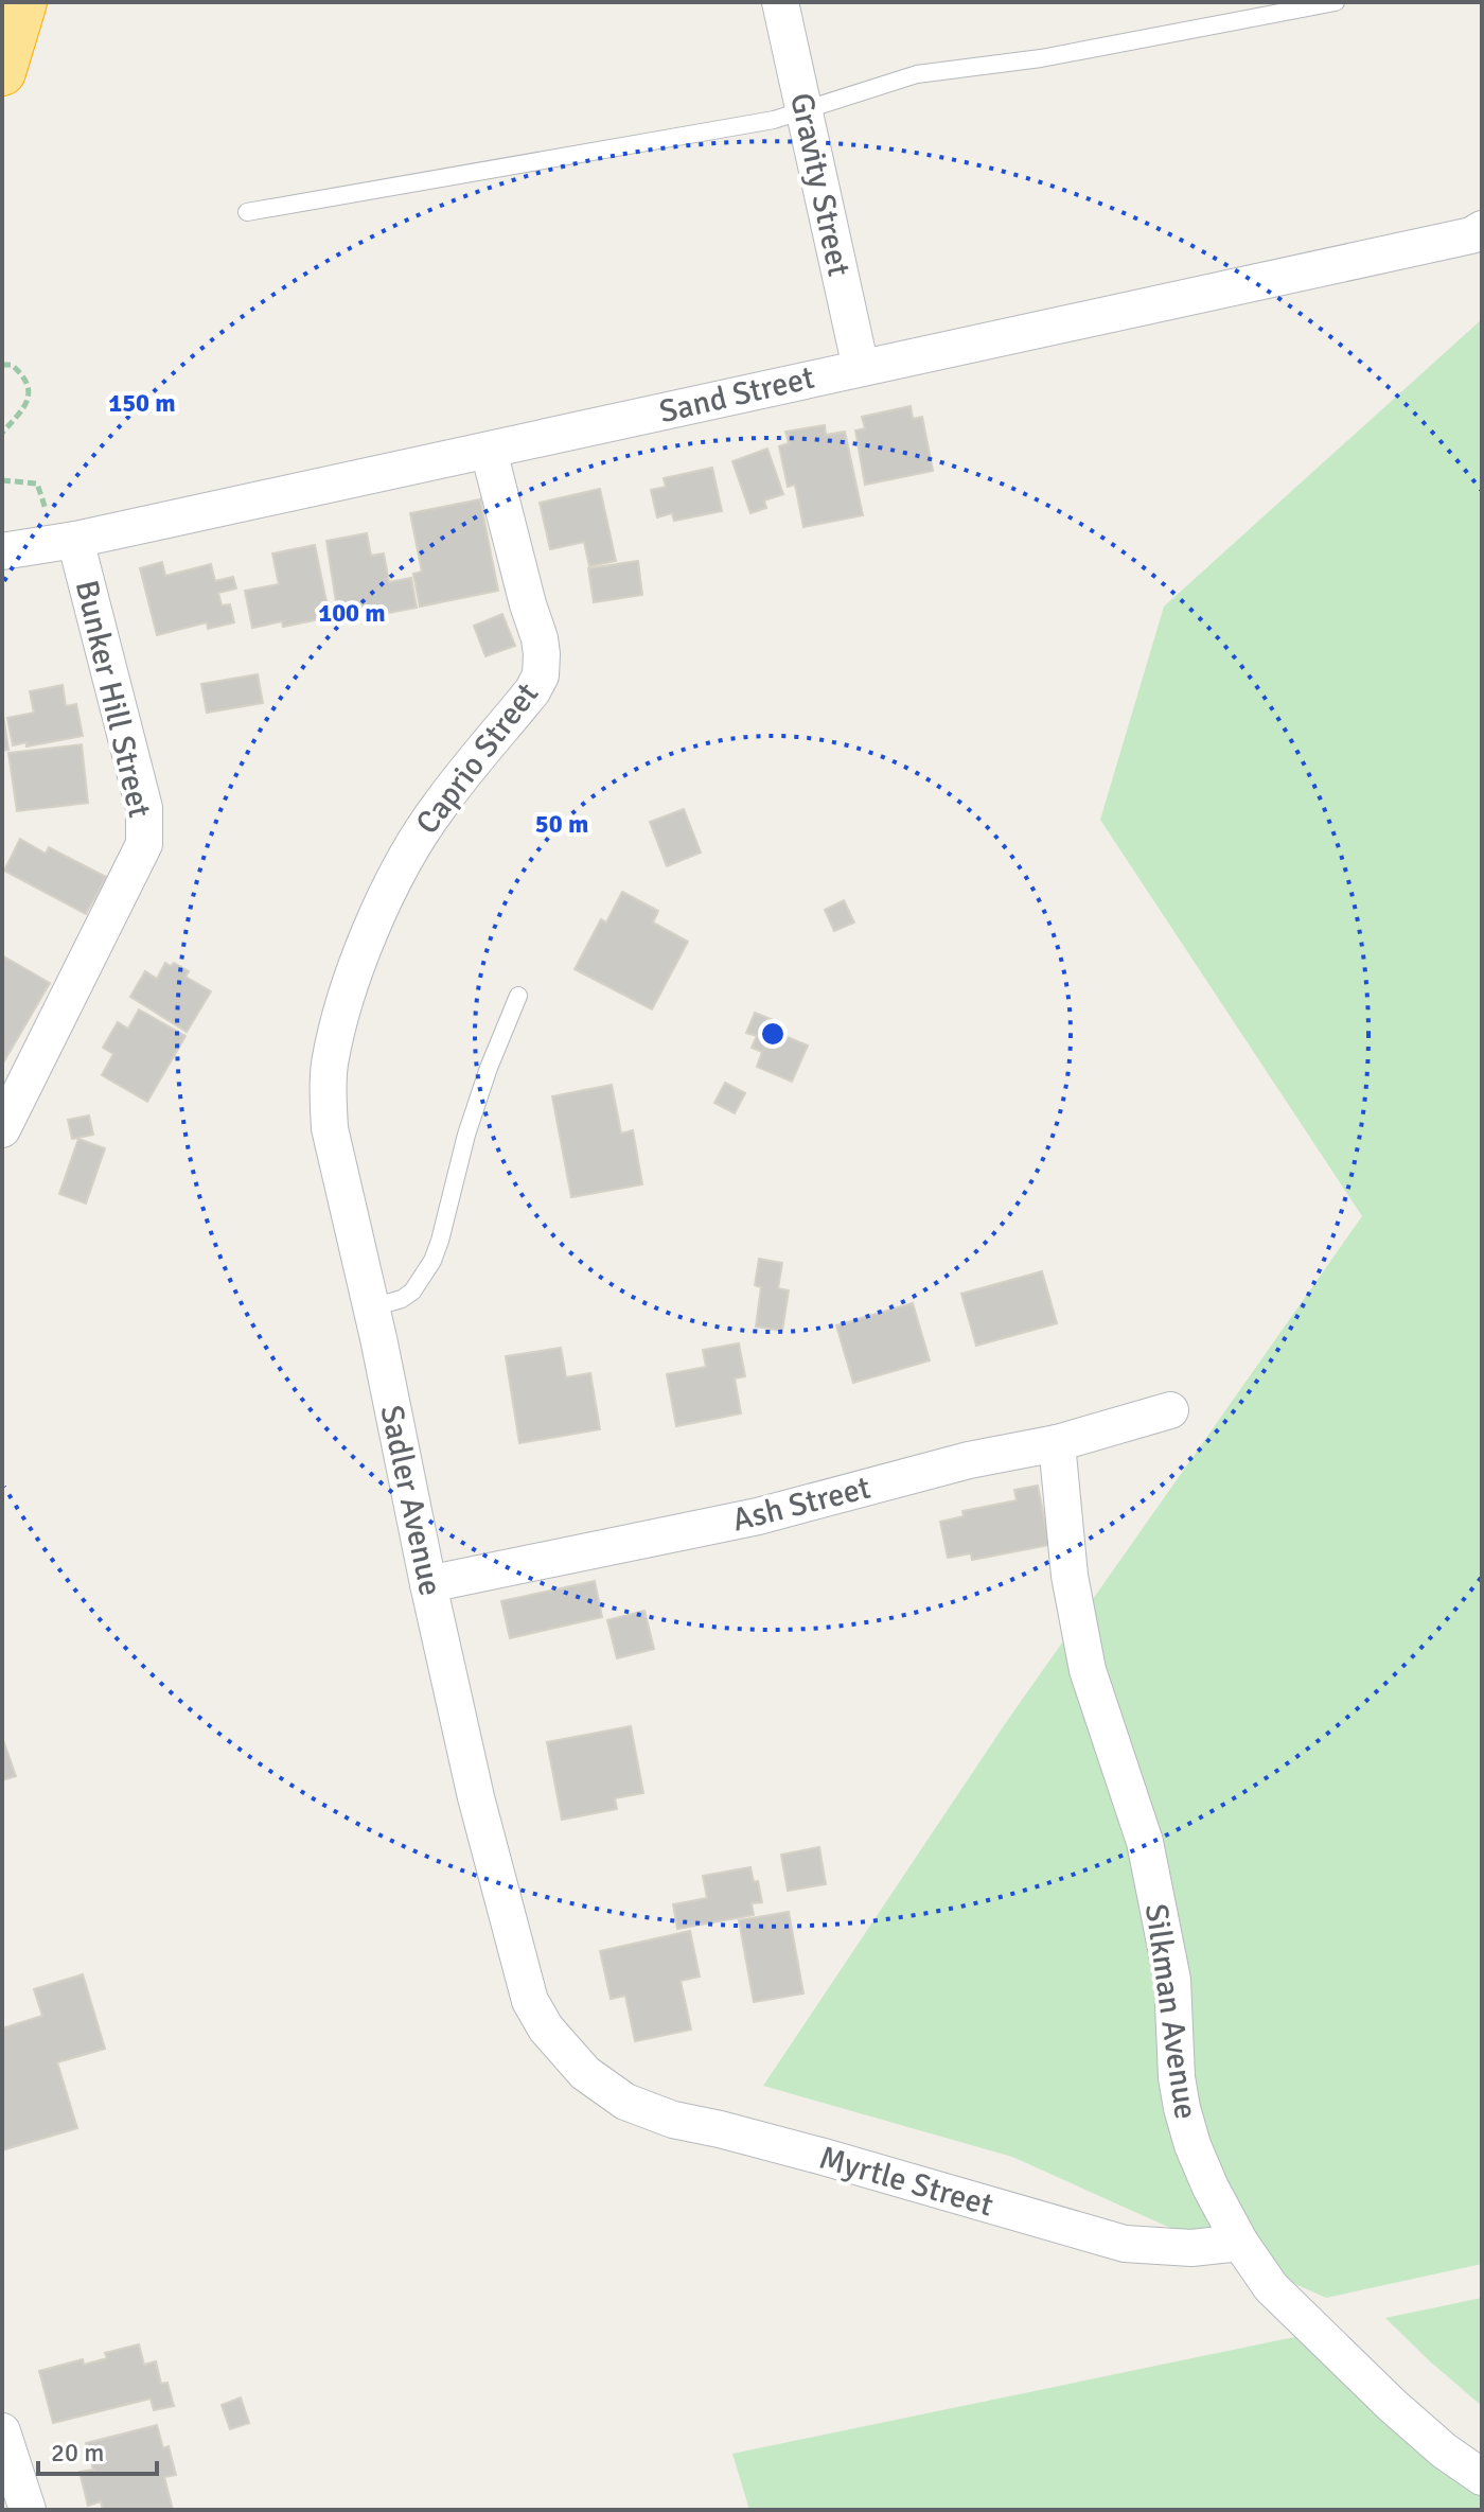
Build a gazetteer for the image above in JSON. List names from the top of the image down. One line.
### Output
{"streets":{"street":["Gravity Street","Sand Street","Bunker Hill Street","Caprio Street","Sadler Avenue","Ash Street","Silkman Avenue","Myrtle Street"]},"crossings":[["Gravity Street","Sand Street"],["Sand Street","Bunker Hill Street"],["Sand Street","Caprio Street"],["Caprio Street","Sadler Avenue"],["Sadler Avenue","Ash Street"],["Sadler Avenue","Myrtle Street"],["Ash Street","Silkman Avenue"],["Silkman Avenue","Myrtle Street"]],"scale_bar":"20 m","rings":["150 m","100 m","50 m"]}
